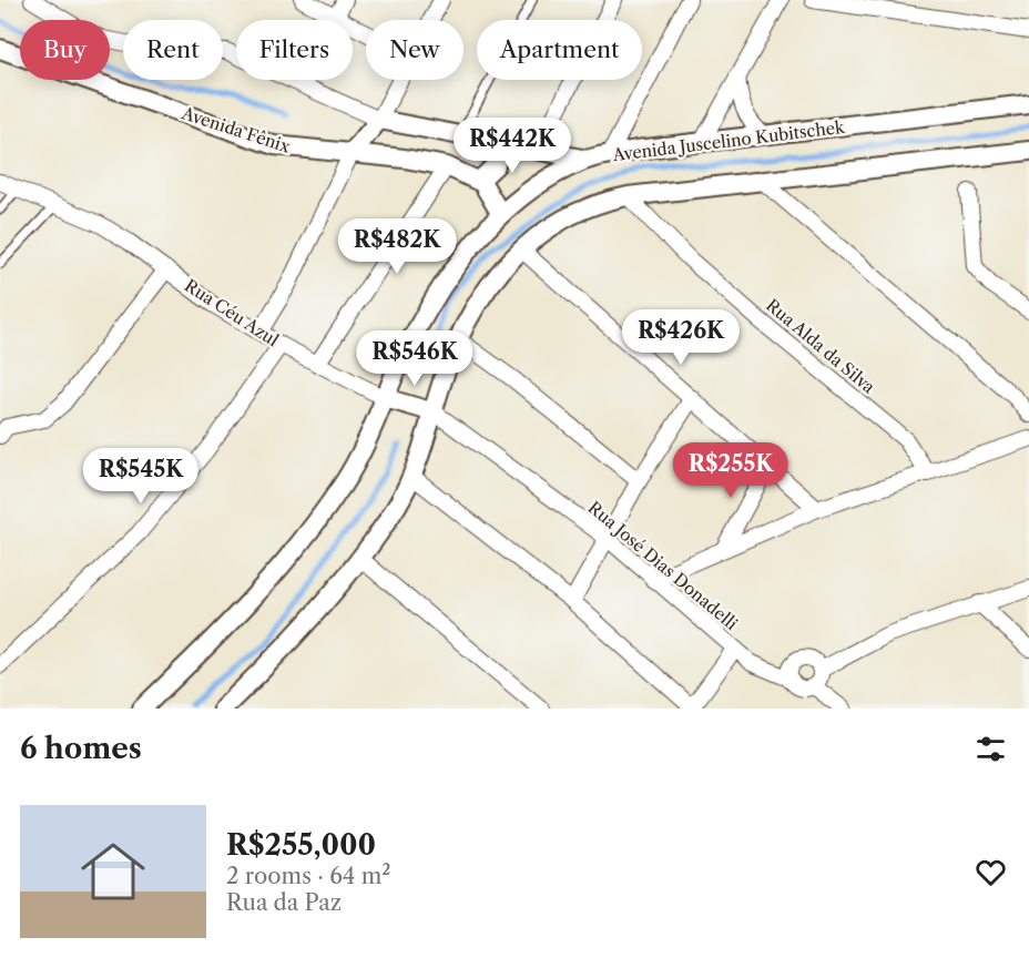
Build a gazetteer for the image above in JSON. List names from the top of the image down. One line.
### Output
{"streets":{"street":["Avenida Fênix","Avenida Juscelino Kubitschek","Rua Céu Azul","Rua Alda da Silva","Rua José Dias Donadelli"]},"crossings":[["Avenida Juscelino Kubitschek","Rua Céu Azul"],["Rua Céu Azul","Rua José Dias Donadelli"]],"page":{"chip":["Buy","Rent","Filters","New","Apartment"],"price":["R$442K","R$482K","R$426K","R$546K","R$255K","R$545K"],"heading":"6 homes","list":[{"name":"R$255,000","note":"2 rooms · 64 m² · Rua da Paz"}]}}
